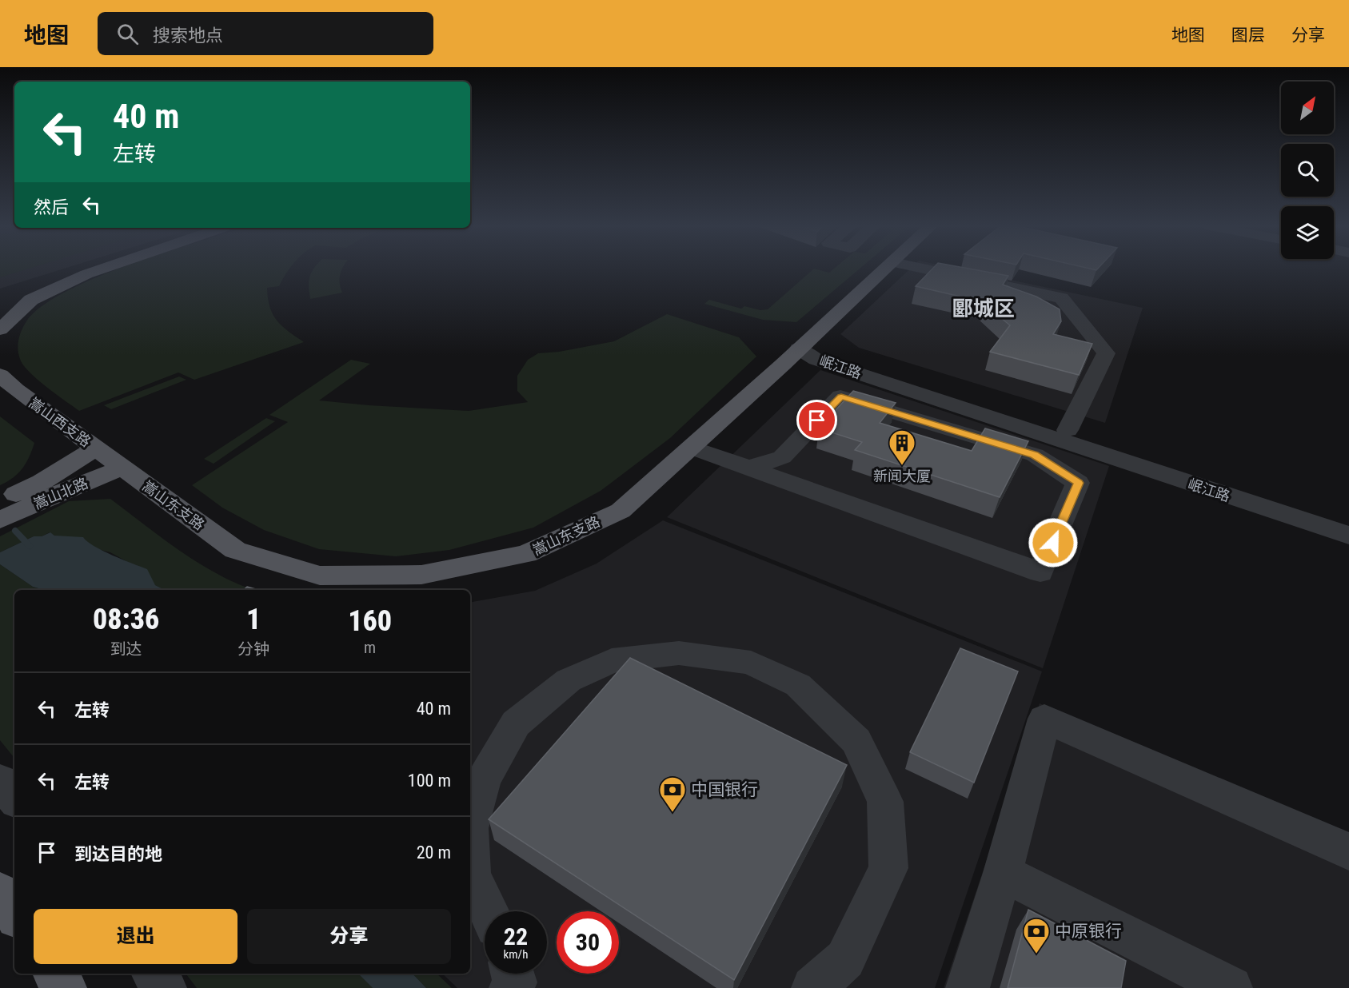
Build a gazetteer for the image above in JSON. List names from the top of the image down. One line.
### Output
{"streets":{"main road":["嵩山西支路","嵩山北路","嵩山东支路"],"street":["岷江路"]},"crossings":[["岷江路","嵩山东支路"],["嵩山西支路","嵩山北路"],["嵩山西支路","嵩山东支路"],["嵩山北路","嵩山东支路"]],"districts":["郾城区"],"places":{"building":["新闻大厦"],"bank":["中国银行","中原银行"]},"north":"top right","page":{"header":"地图","search":"搜索地点","nav":["地图","图层","分享"],"turn":["40 m","左转"],"then":"然后","eta":["08:36","到达","1","分钟","160","m"],"list":[{"name":"左转","value":"40 m"},{"name":"左转","value":"100 m"},{"name":"到达目的地","value":"20 m"}],"buttons":["退出","分享"],"speed":"22 km/h","limit":"30"}}
